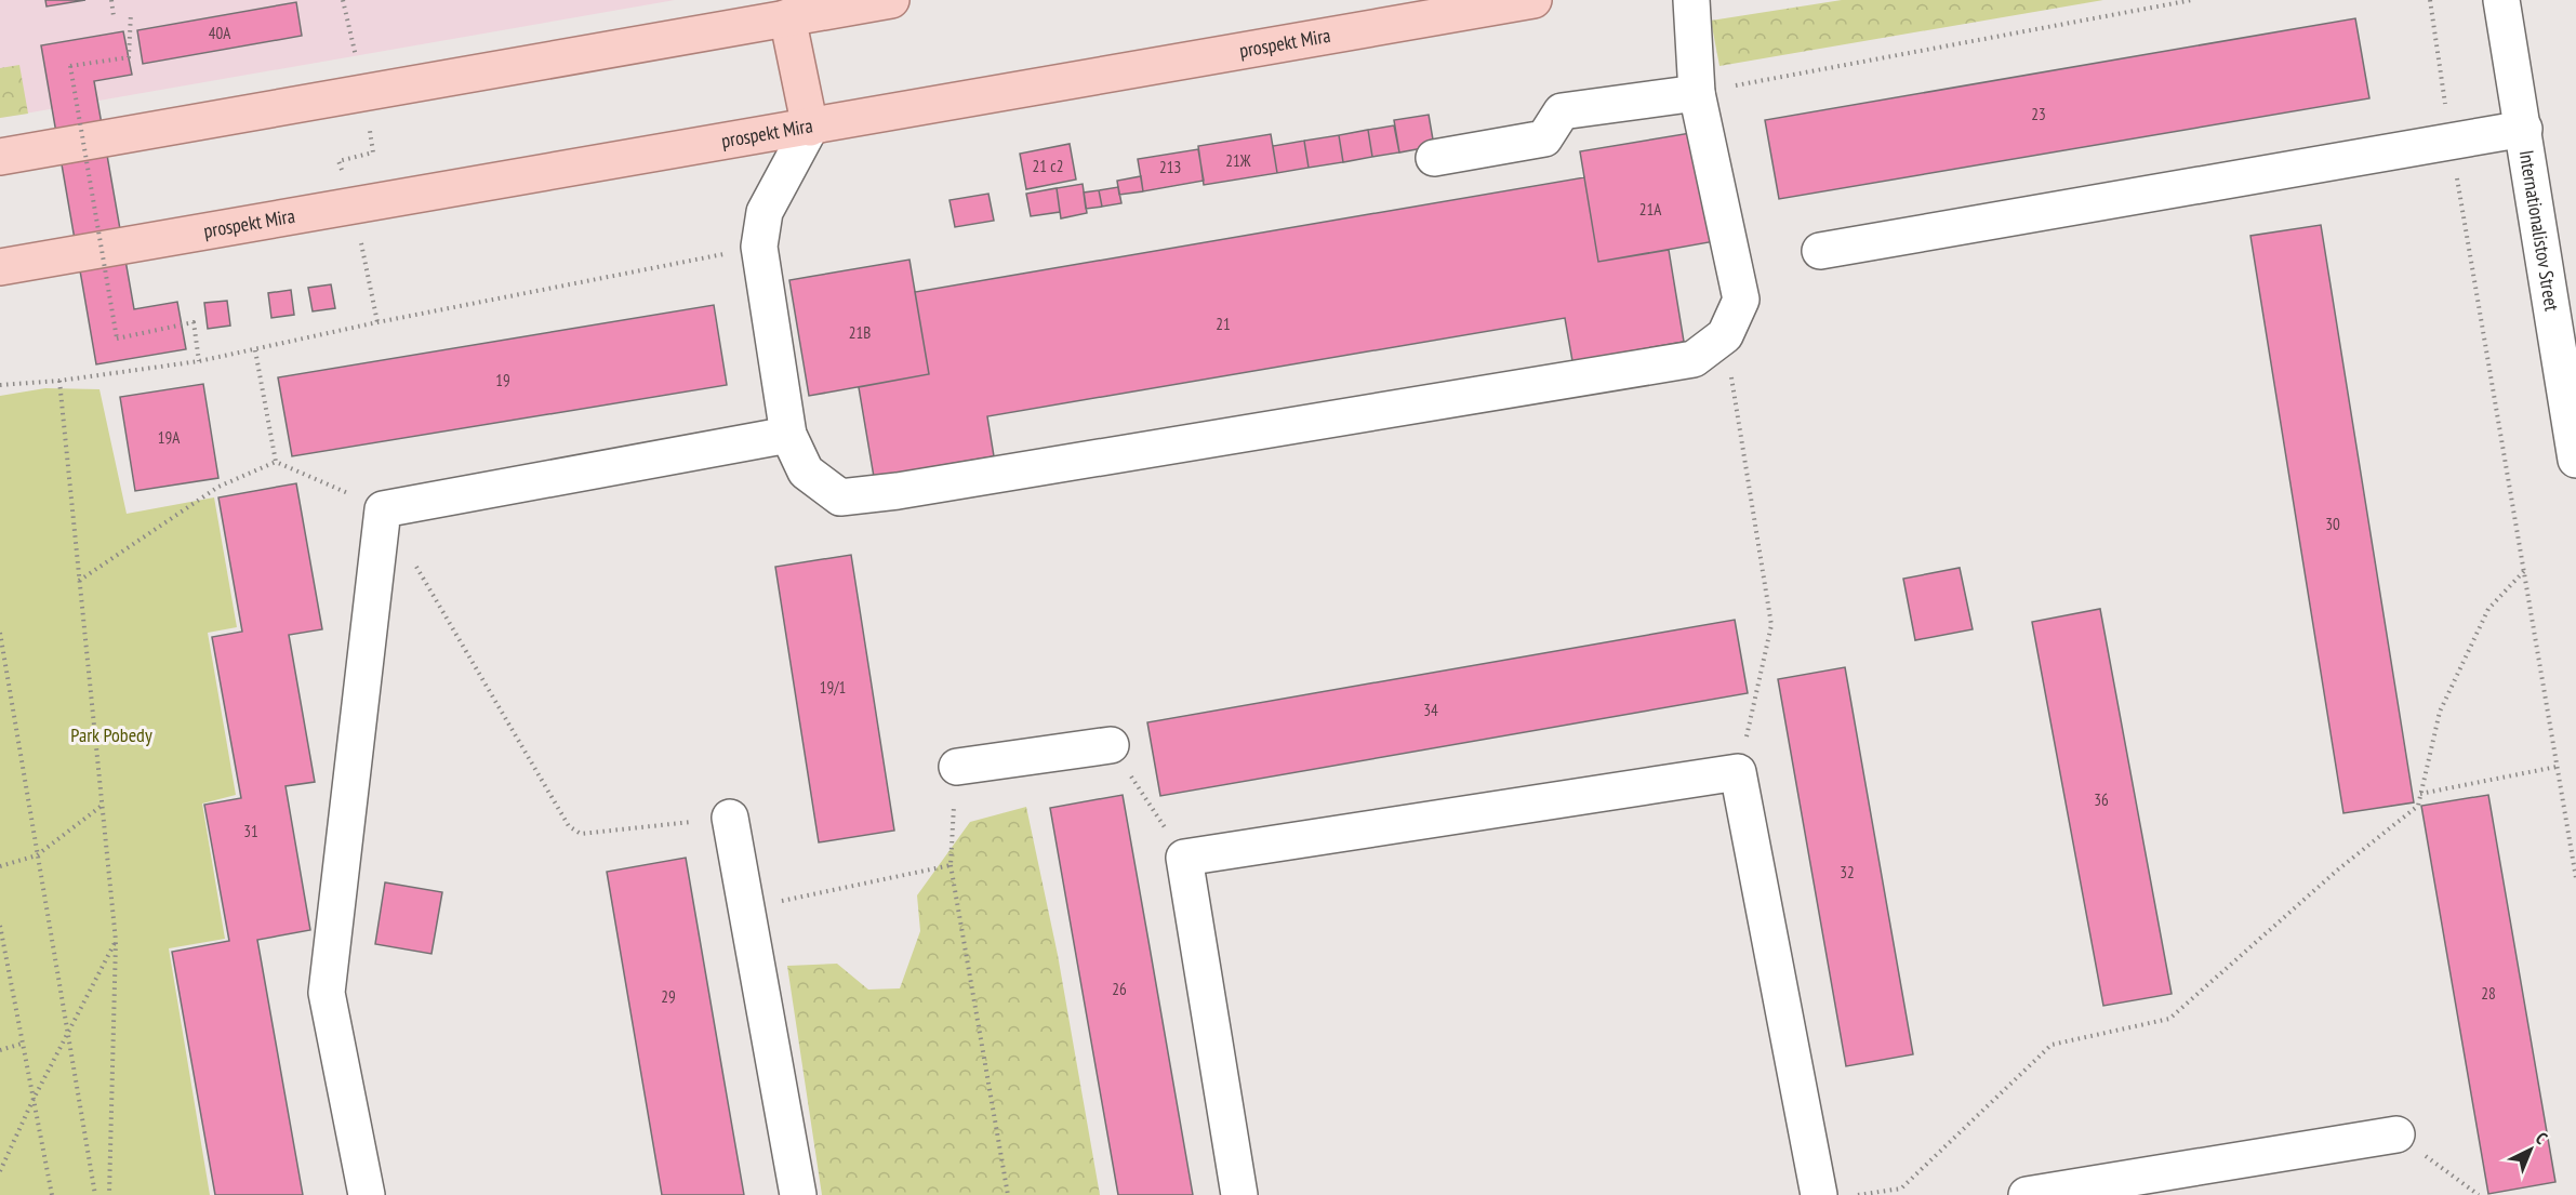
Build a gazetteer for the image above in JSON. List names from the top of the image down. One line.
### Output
{"streets":{"main road":["prospekt Mira"],"street":["Internationalistov Street"]},"parks":["Park Pobedy"],"house_numbers":["40А","23","21Ж","21 с2","21З","21А","21","21В","19","19А","30","19/1","34","36","31","32","26","28","29"],"north":"top right"}
